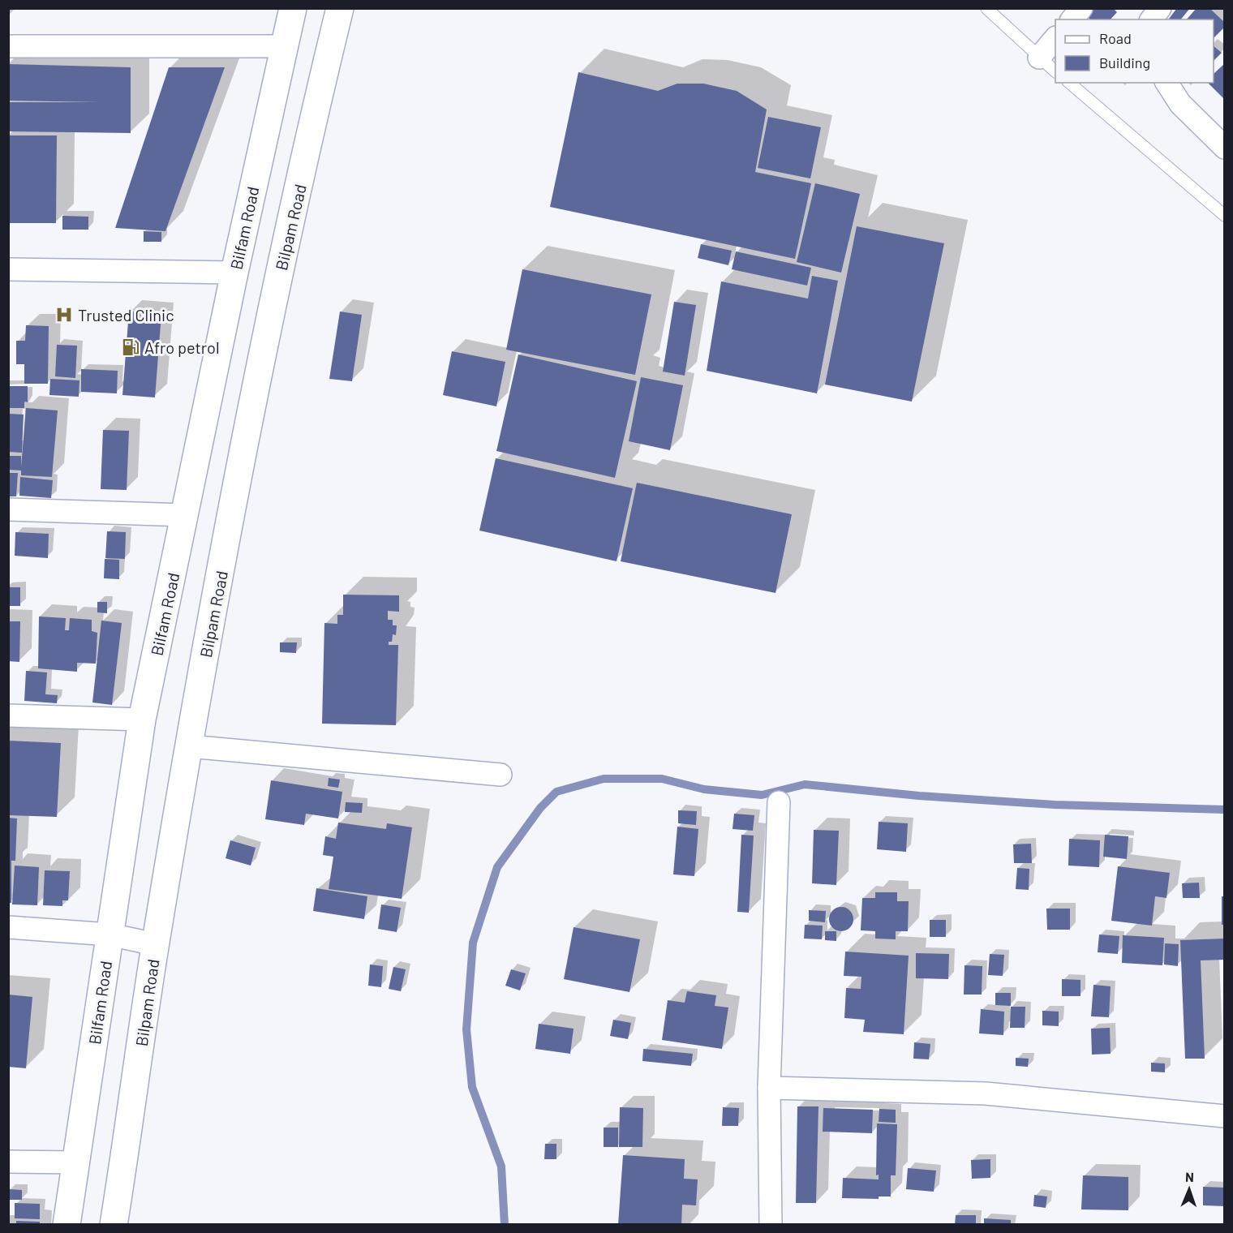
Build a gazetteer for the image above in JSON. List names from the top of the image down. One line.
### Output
{"streets":{"main road":["Bilpam Road","Bilfam Road"]},"places":{"hospital":["Trusted Clinic"],"fuel station":["Afro petrol"]},"legend":["Road","Building"],"north":"top"}
